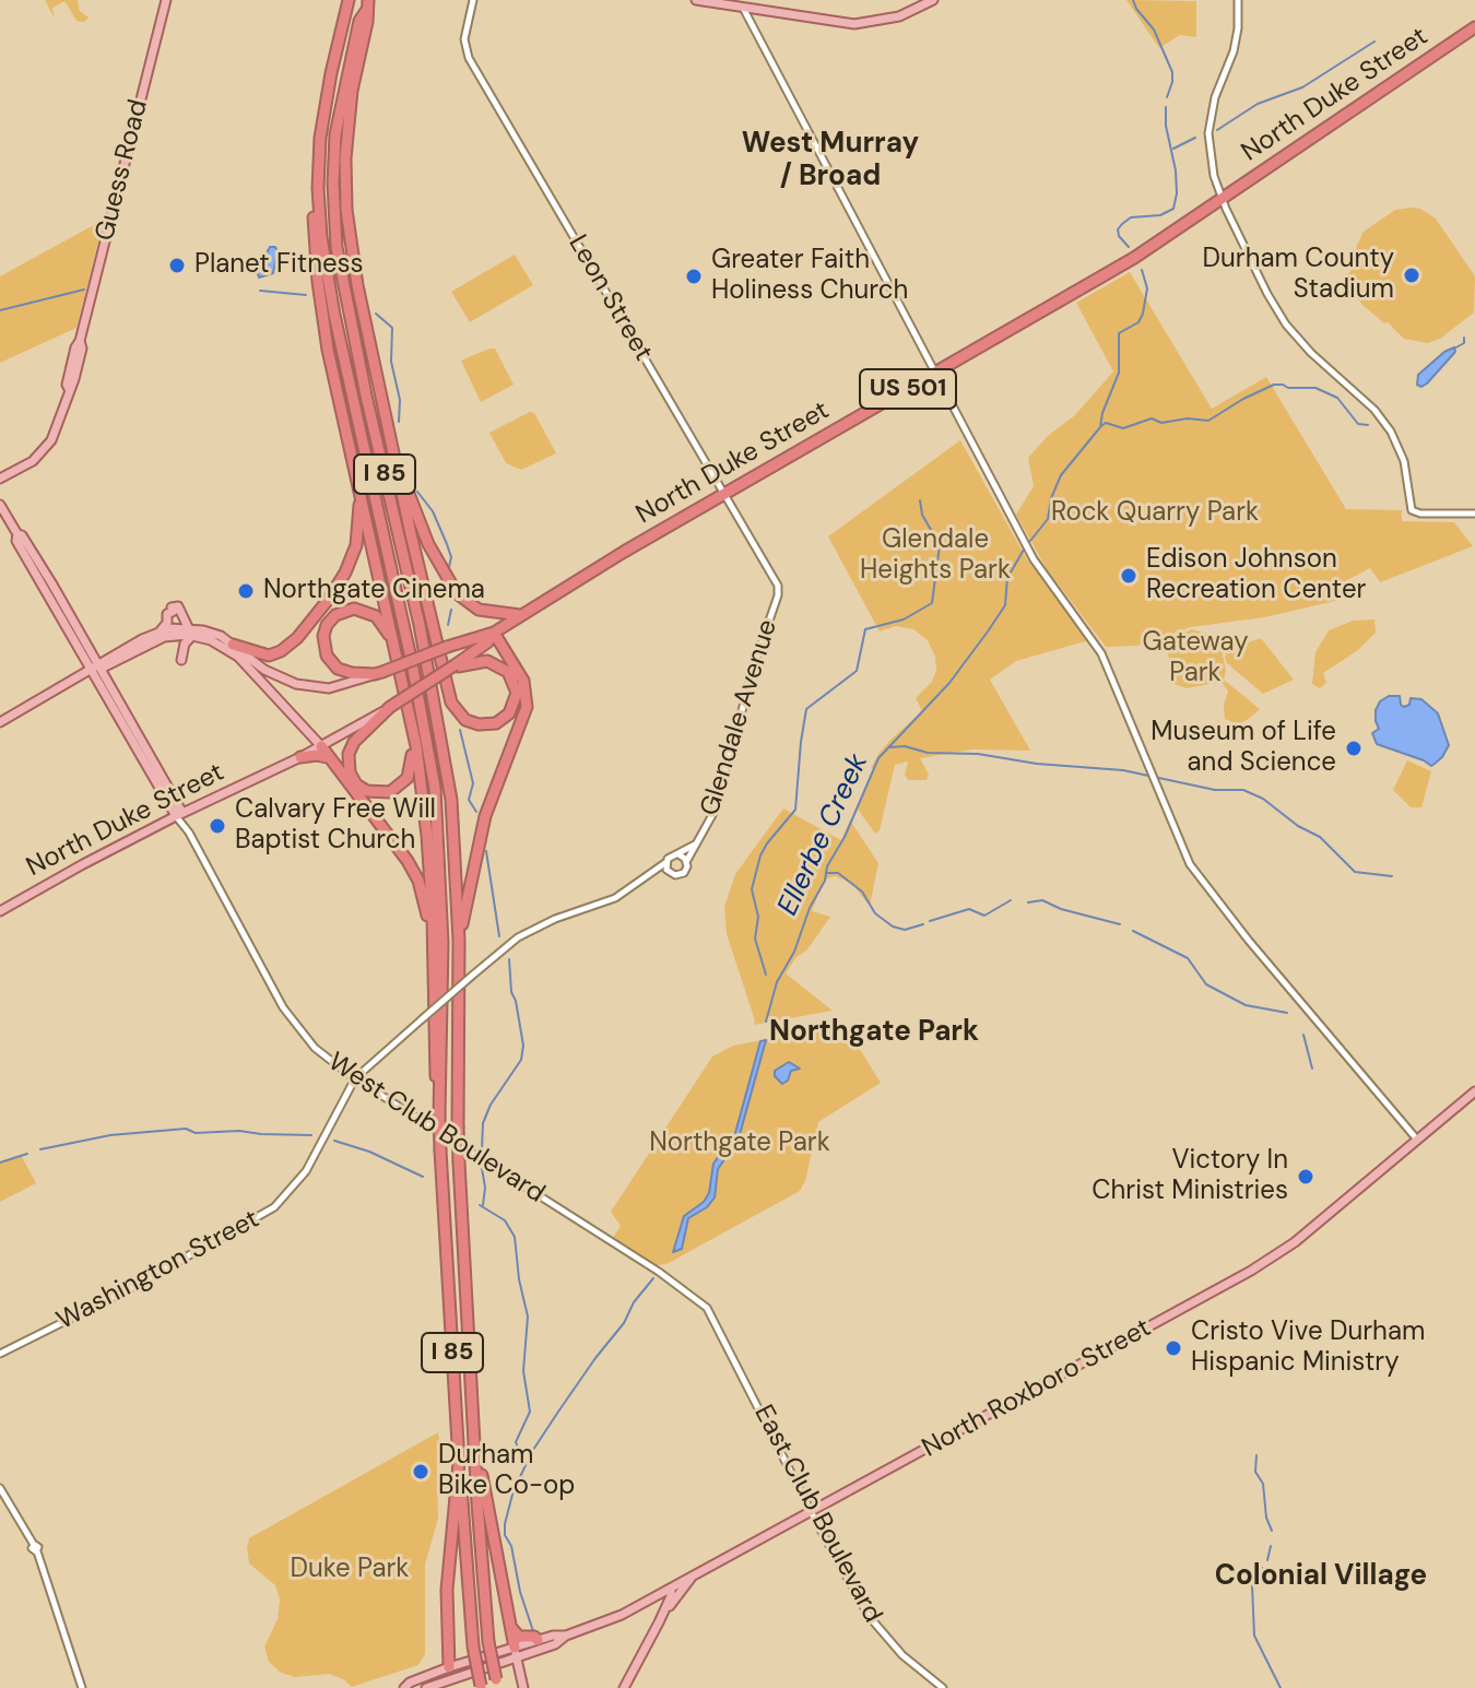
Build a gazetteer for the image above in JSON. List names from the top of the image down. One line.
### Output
{"streets":{"highway":["North Duke Street","US 501","I 85"],"main road":["Guess Road","West Club Boulevard","North Roxboro Street"],"street":["Leon Street","Glendale Avenue","Washington Street","East Club Boulevard"]},"crossings":[["North Duke Street","Leon Street"],["North Duke Street","US 501"],["North Duke Street","West Club Boulevard"],["Leon Street","Glendale Avenue"],["US 501","I 85"],["Glendale Avenue","Washington Street"],["West Club Boulevard","Washington Street"],["West Club Boulevard","East Club Boulevard"],["North Roxboro Street","East Club Boulevard"]],"districts":["West Murray / Broad","Northgate Park","Colonial Village"],"water":["Ellerbe Creek"],"parks":["Rock Quarry Park","Glendale Heights Park","Gateway Park","Northgate Park","Duke Park"],"places":["Planet Fitness","Durham County Stadium","Greater Faith Holiness Church","Edison Johnson Recreation Center","Northgate Cinema","Museum of Life and Science","Calvary Free Will Baptist Church","Victory In Christ Ministries","Cristo Vive Durham Hispanic Ministry","Durham Bike Co-op"]}
